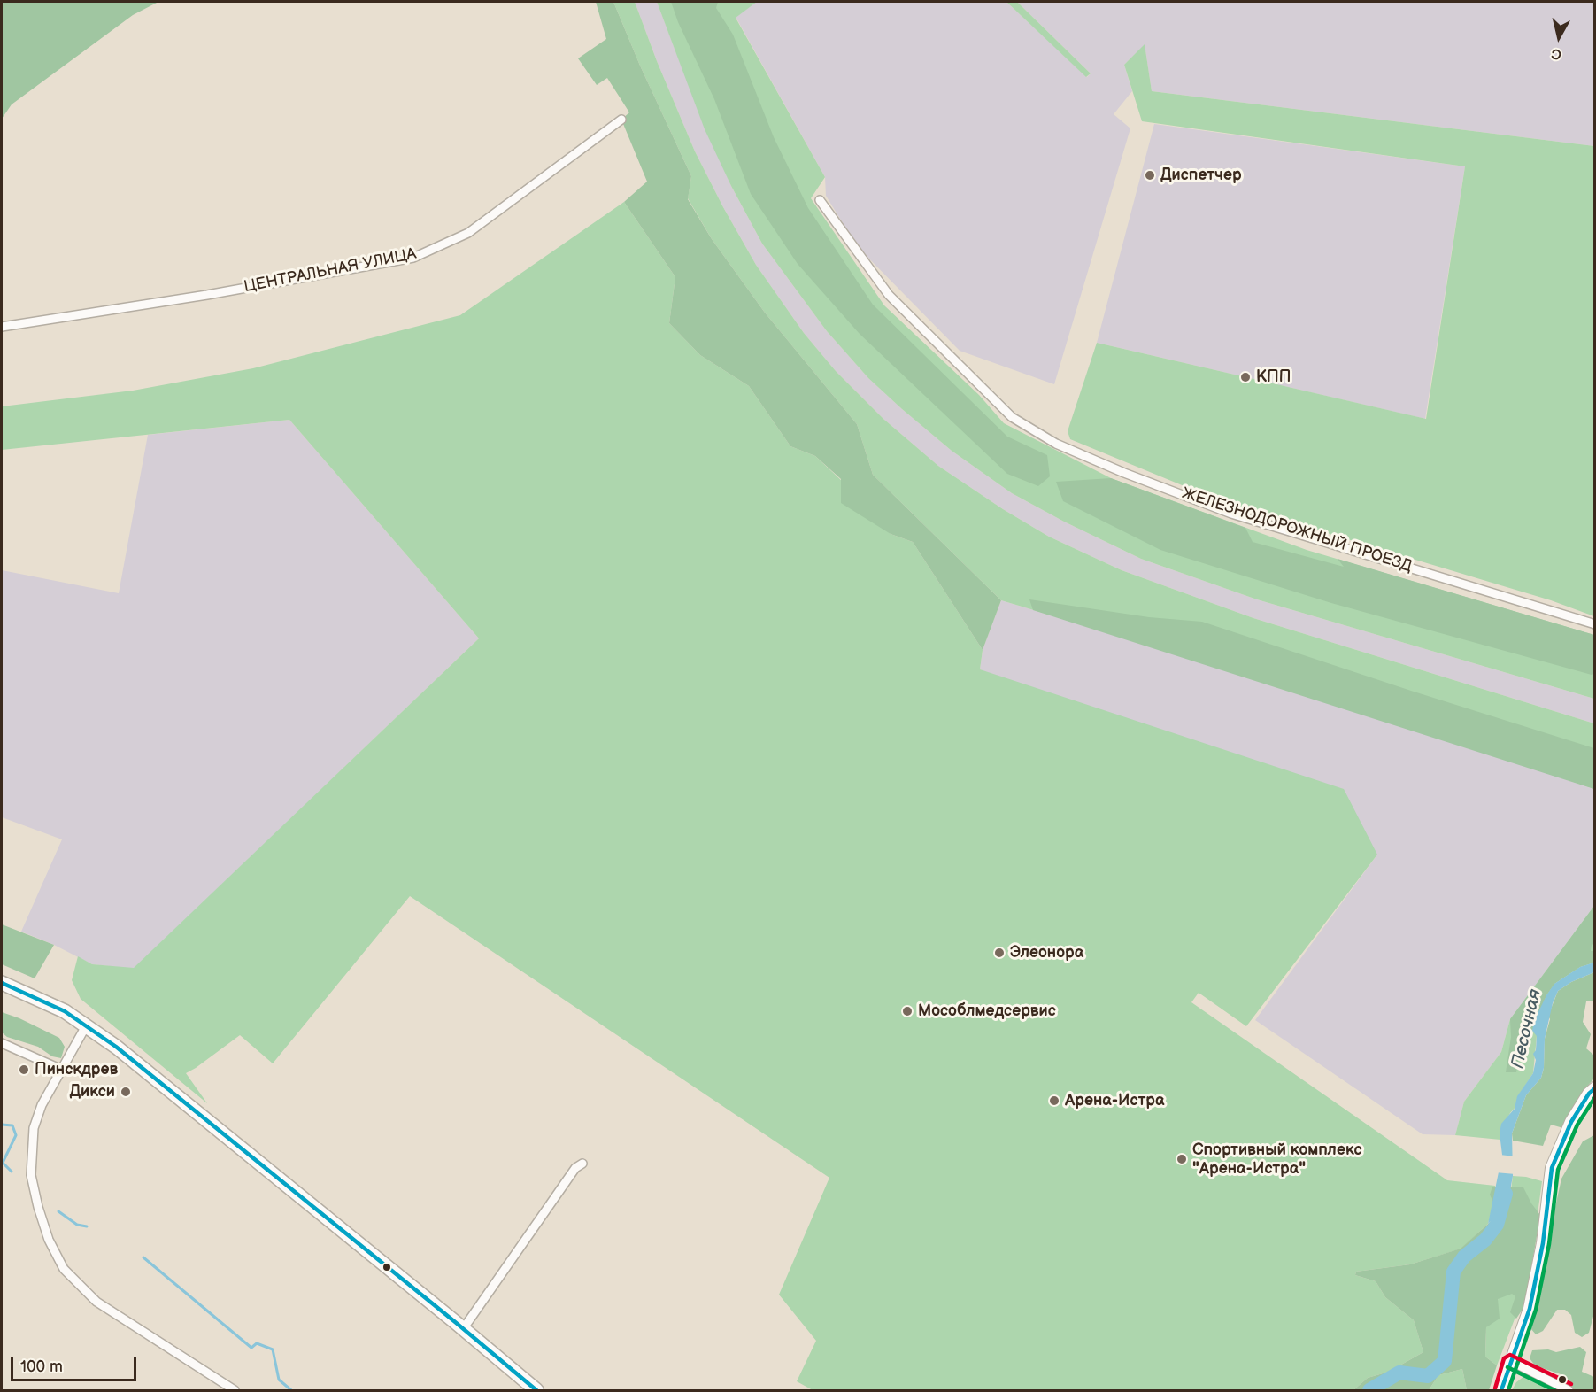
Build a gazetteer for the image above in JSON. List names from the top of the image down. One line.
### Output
{"streets":{"street":["ЦЕНТРАЛЬНАЯ УЛИЦА","ЖЕЛЕЗНОДОРОЖНЫЙ ПРОЕЗД"]},"water":["Песочная"],"places":["Диспетчер","КПП","Элеонора","Мособлмедсервис","Пинскдрев","Дикси","Арена-Истра","Спортивный комплекс \"Арена-Истра\""],"scale_bar":"100 m","north":"bottom"}
